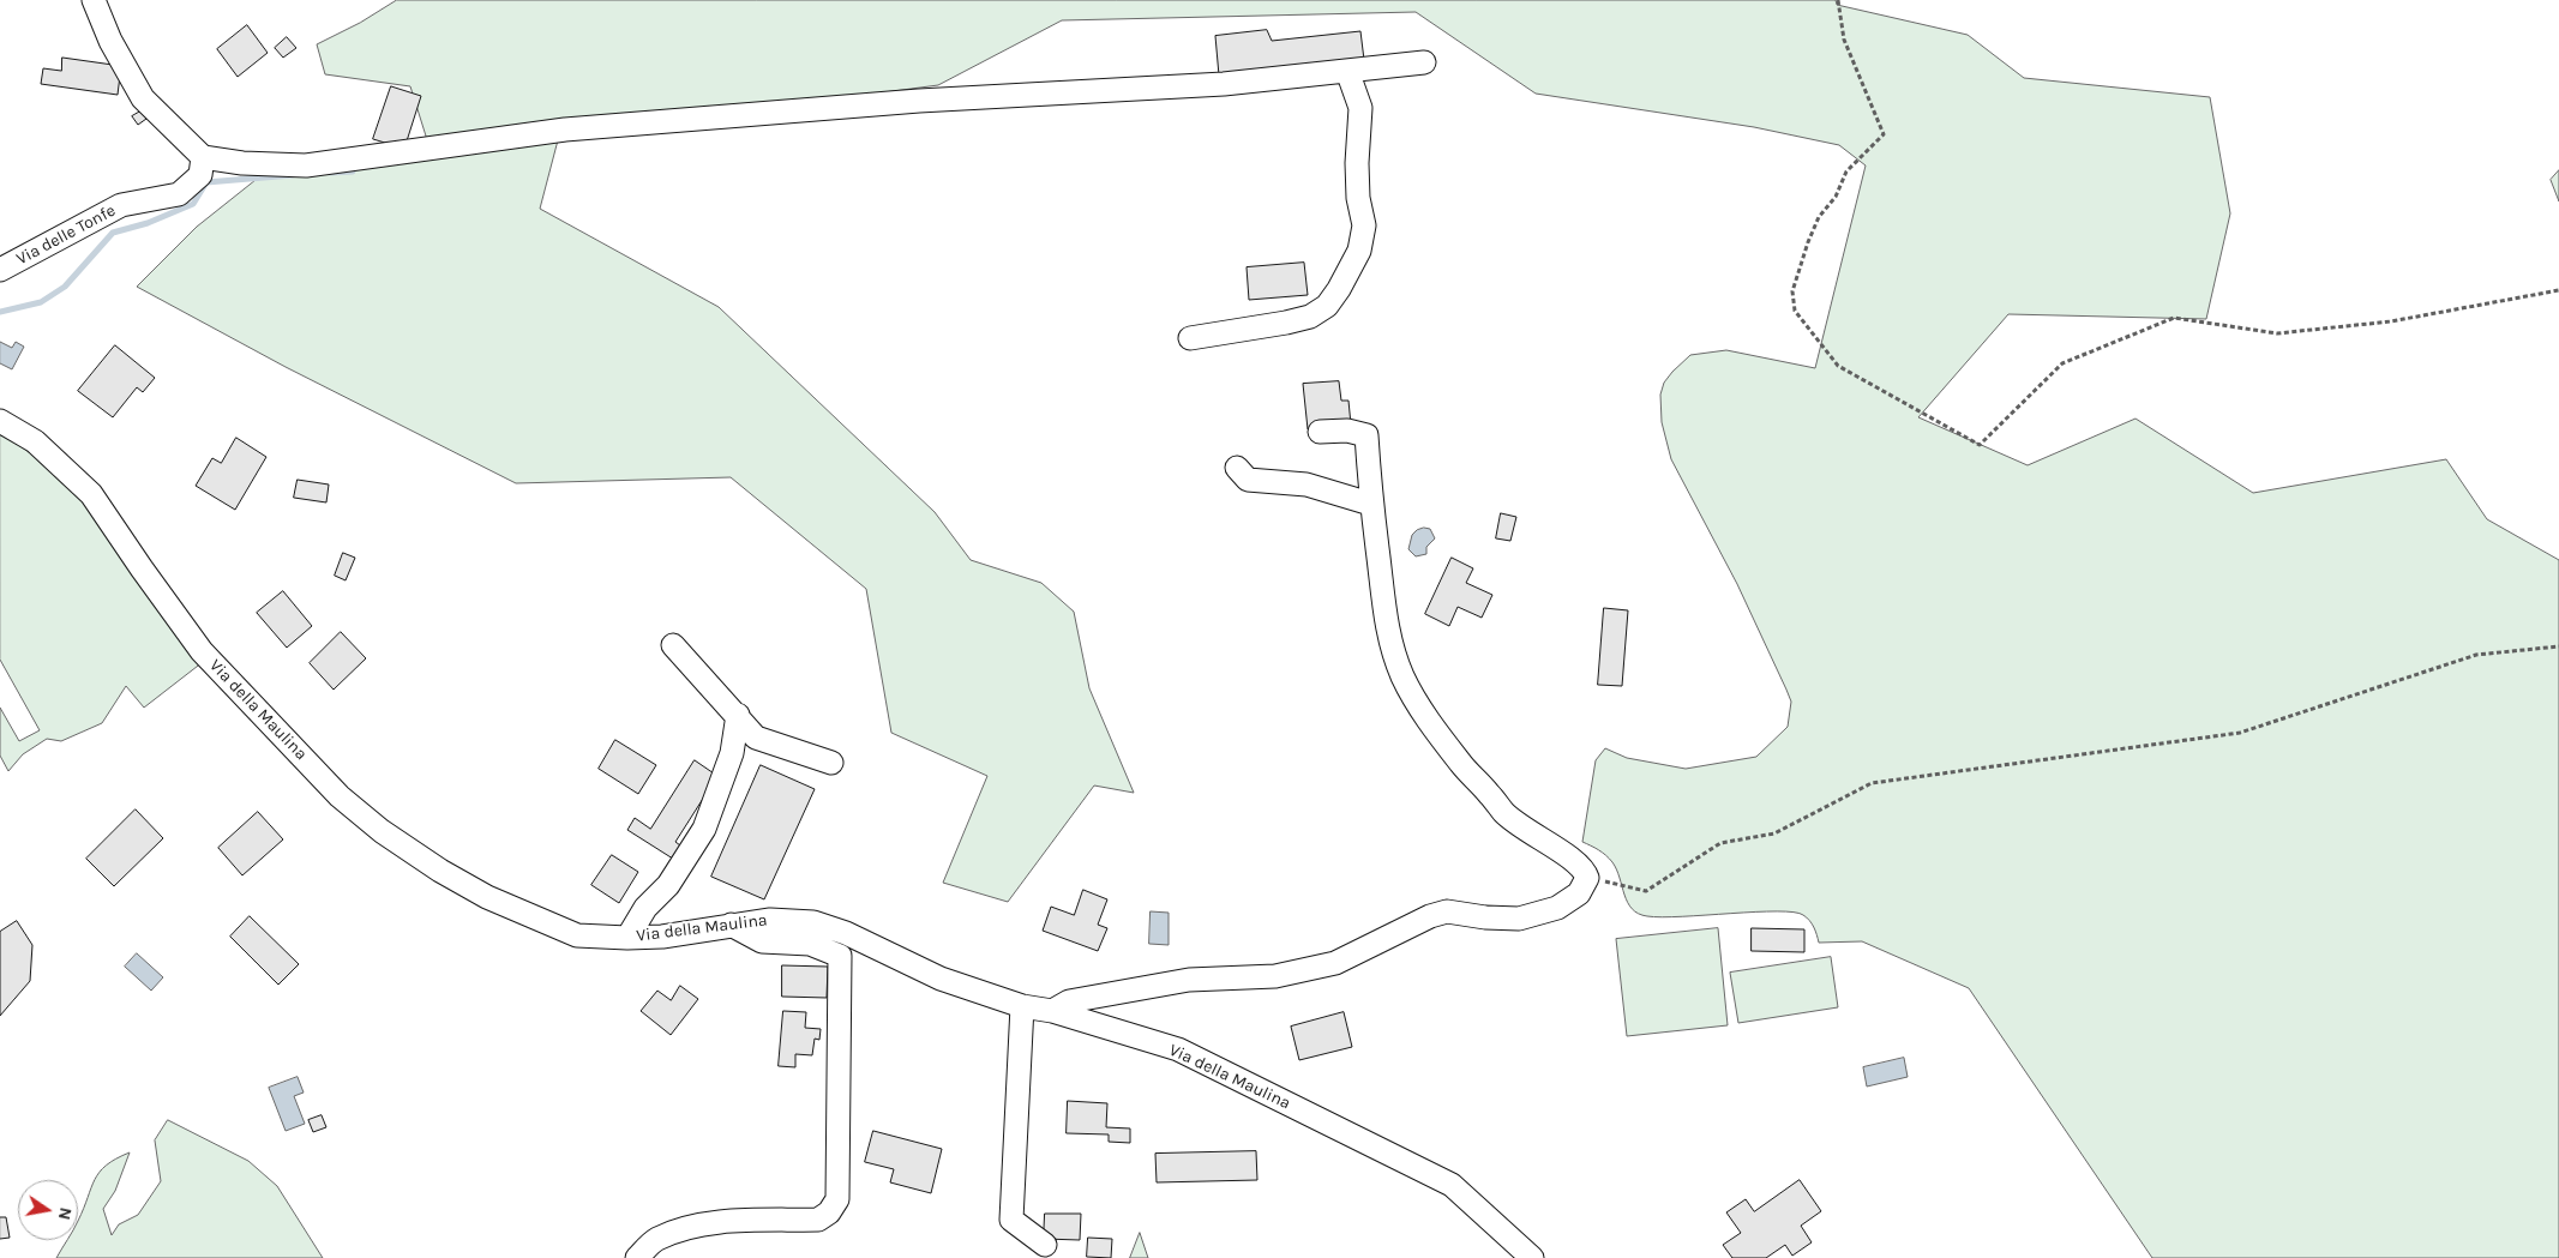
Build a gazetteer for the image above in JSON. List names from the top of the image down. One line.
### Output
{"streets":{"street":["Via delle Tonfe","Via della Maulina"]},"north":"right"}
